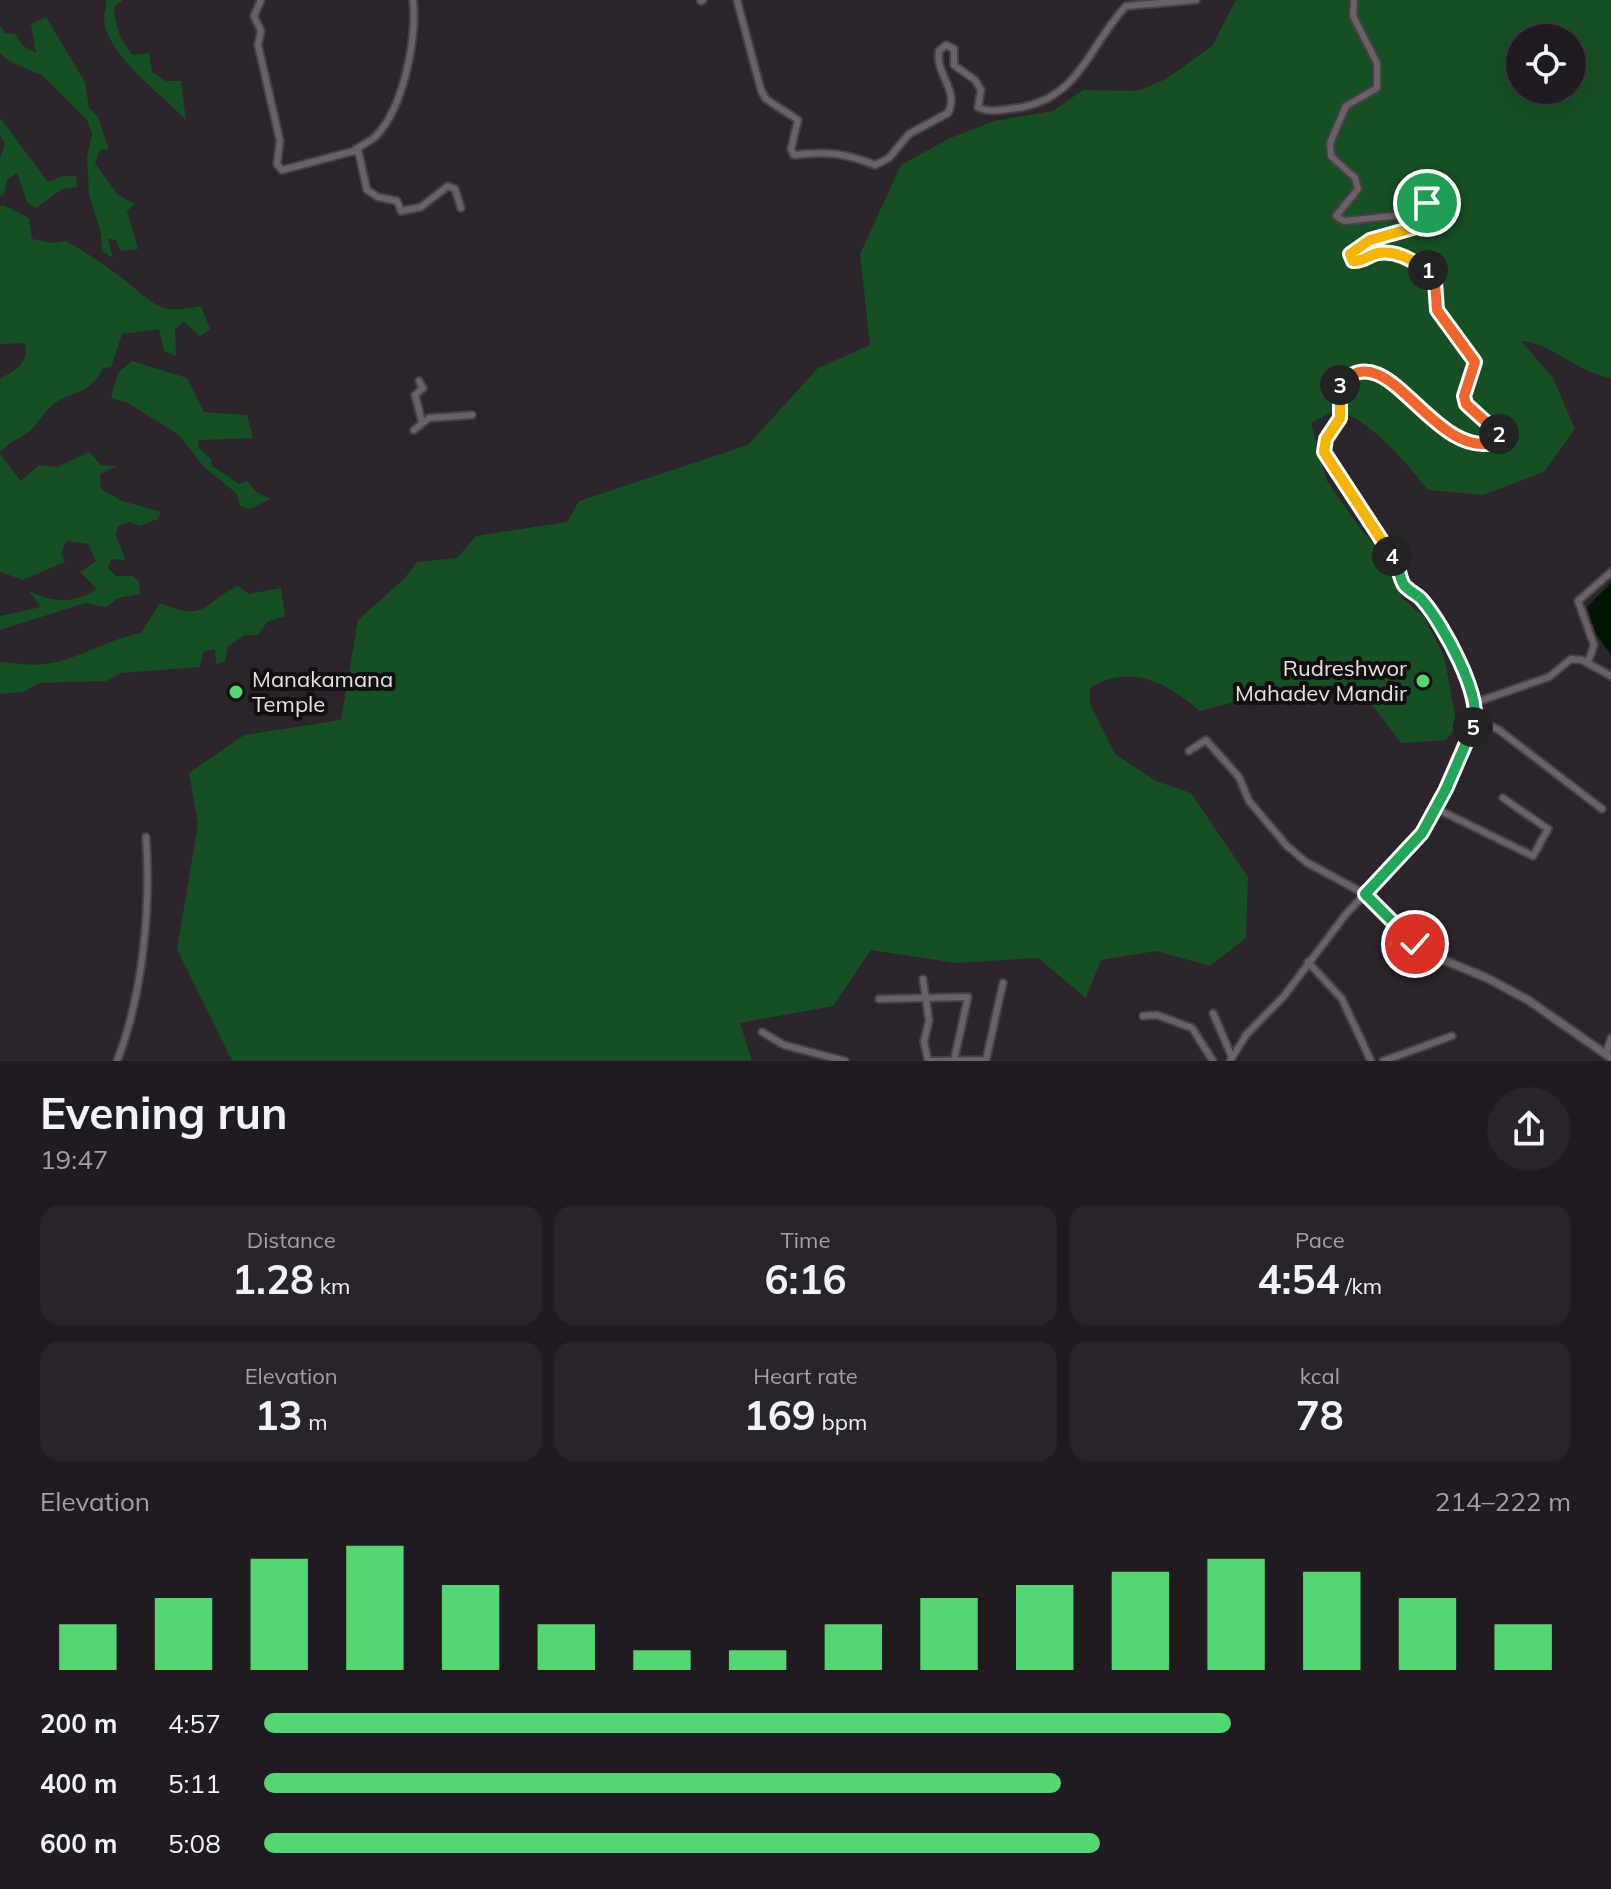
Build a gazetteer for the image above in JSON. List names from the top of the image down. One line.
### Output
{"places":["Rudreshwor Mahadev Mandir","Manakamana Temple"],"page":{"pins":["1","3","2","4","5"],"heading":["Evening run","19:47"],"stats":[["Distance","1.28 km"],["Time","6:16"],["Pace","4:54 /km"],["Elevation","13 m"],["Heart rate","169 bpm"],["kcal","78"]],"chart":["Elevation","214–222 m"],"list":[{"name":"200 m","note":"4:57"},{"name":"400 m","note":"5:11"},{"name":"600 m","note":"5:08"}]}}
